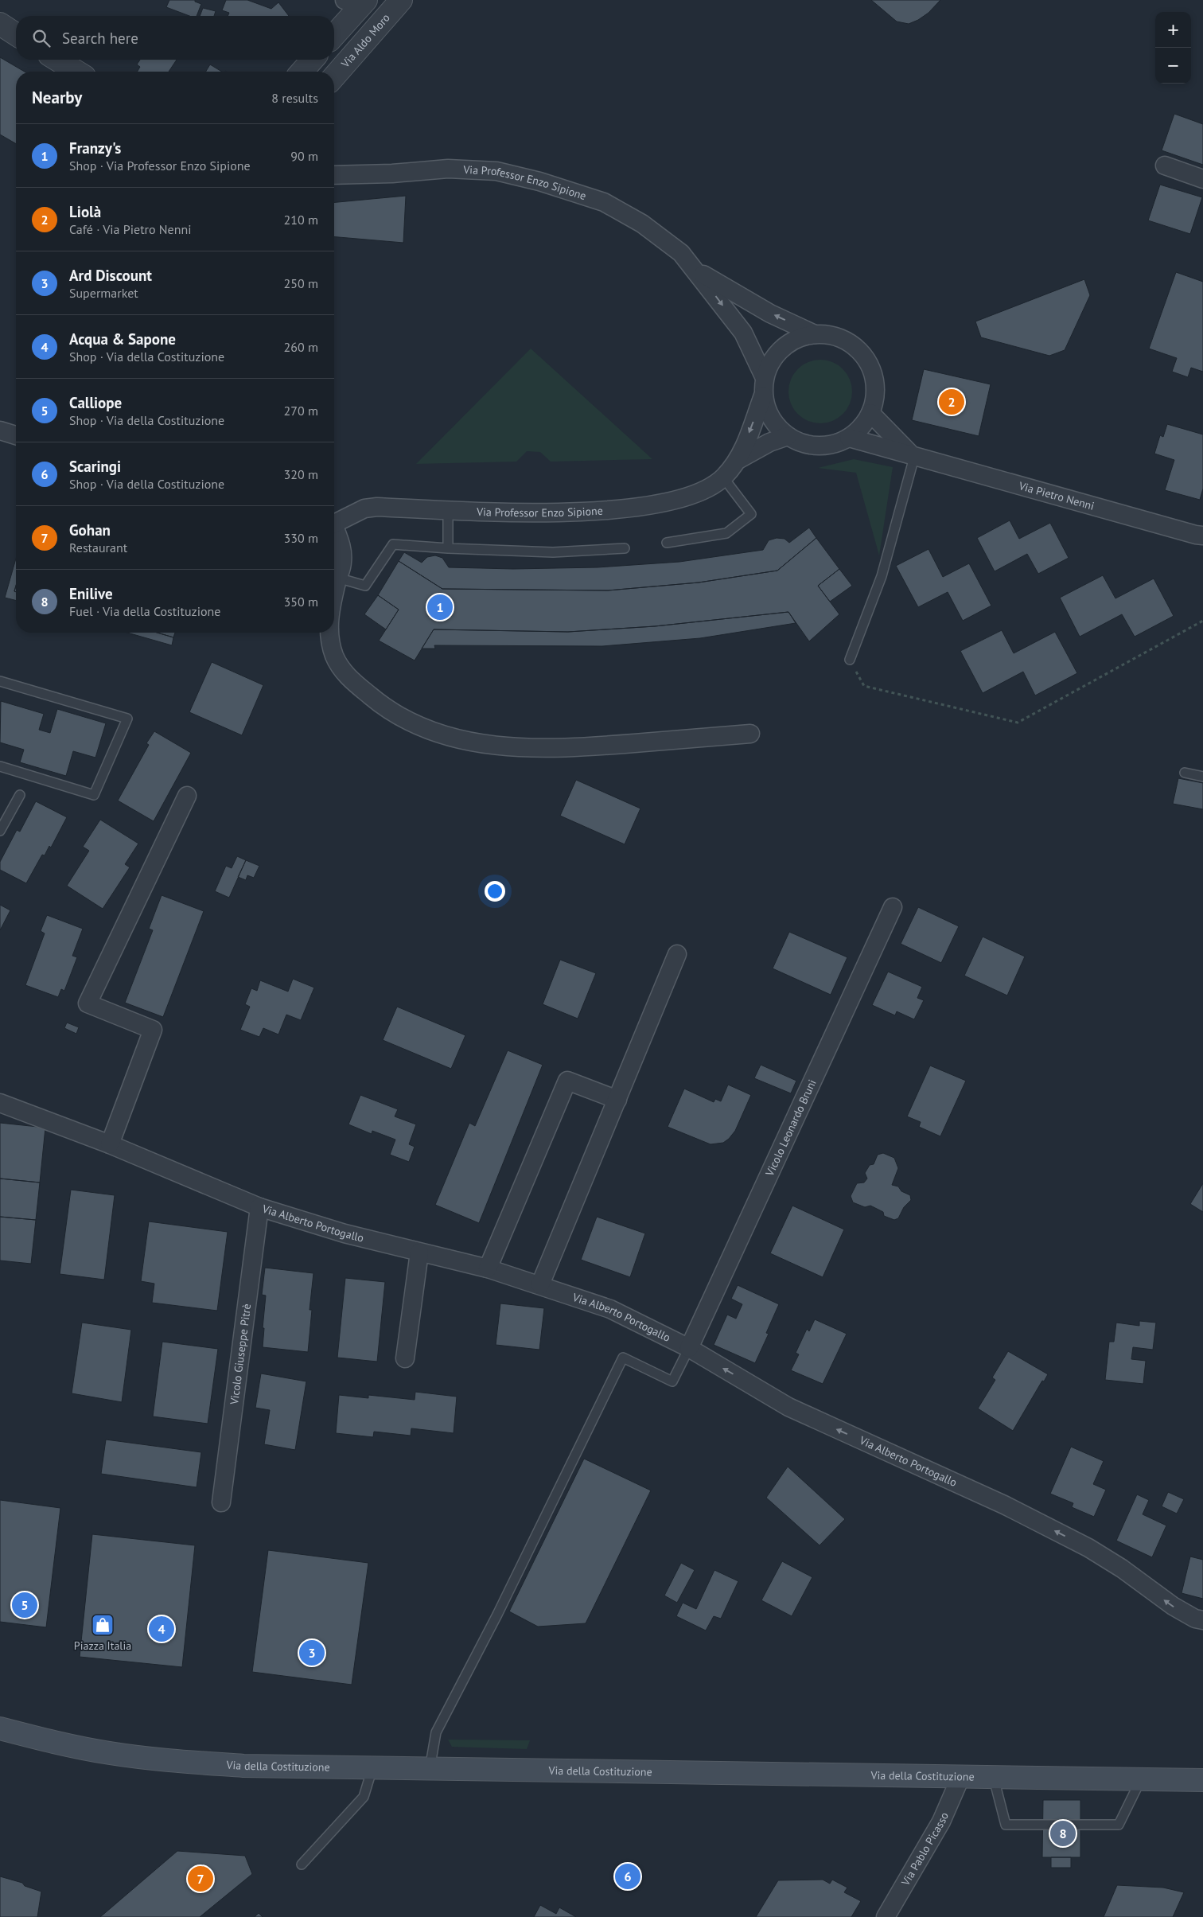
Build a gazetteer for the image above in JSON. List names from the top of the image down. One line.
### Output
{"streets":{"main road":["Via della Costituzione"],"street":["Via Aldo Moro","Via Professor Enzo Sipione","Via Pietro Nenni","Vicolo Leonardo Bruni","Via Alberto Portogallo","Vicolo Giuseppe Pitrè","Via Pablo Picasso"]},"crossings":[["Vicolo Leonardo Bruni","Via Alberto Portogallo"],["Via Alberto Portogallo","Vicolo Giuseppe Pitrè"],["Via della Costituzione","Via Pablo Picasso"]],"one_way":["Via Alberto Portogallo"],"places":{"shop":["Piazza Italia"]},"page":{"map_buttons":["+","−"],"search":"Search here","heading":["Nearby","8 results"],"list":[{"mark":"1","name":"Franzy's","note":"Shop · Via Professor Enzo Sipione","value":"90 m"},{"mark":"2","name":"Liolà","note":"Café · Via Pietro Nenni","value":"210 m"},{"mark":"3","name":"Ard Discount","note":"Supermarket","value":"250 m"},{"mark":"4","name":"Acqua & Sapone","note":"Shop · Via della Costituzione","value":"260 m"},{"mark":"5","name":"Calliope","note":"Shop · Via della Costituzione","value":"270 m"},{"mark":"6","name":"Scaringi","note":"Shop · Via della Costituzione","value":"320 m"},{"mark":"7","name":"Gohan","note":"Restaurant","value":"330 m"},{"mark":"8","name":"Enilive","note":"Fuel · Via della Costituzione","value":"350 m"}],"pins":["2","1","5","4","3","8","6","7"]}}
